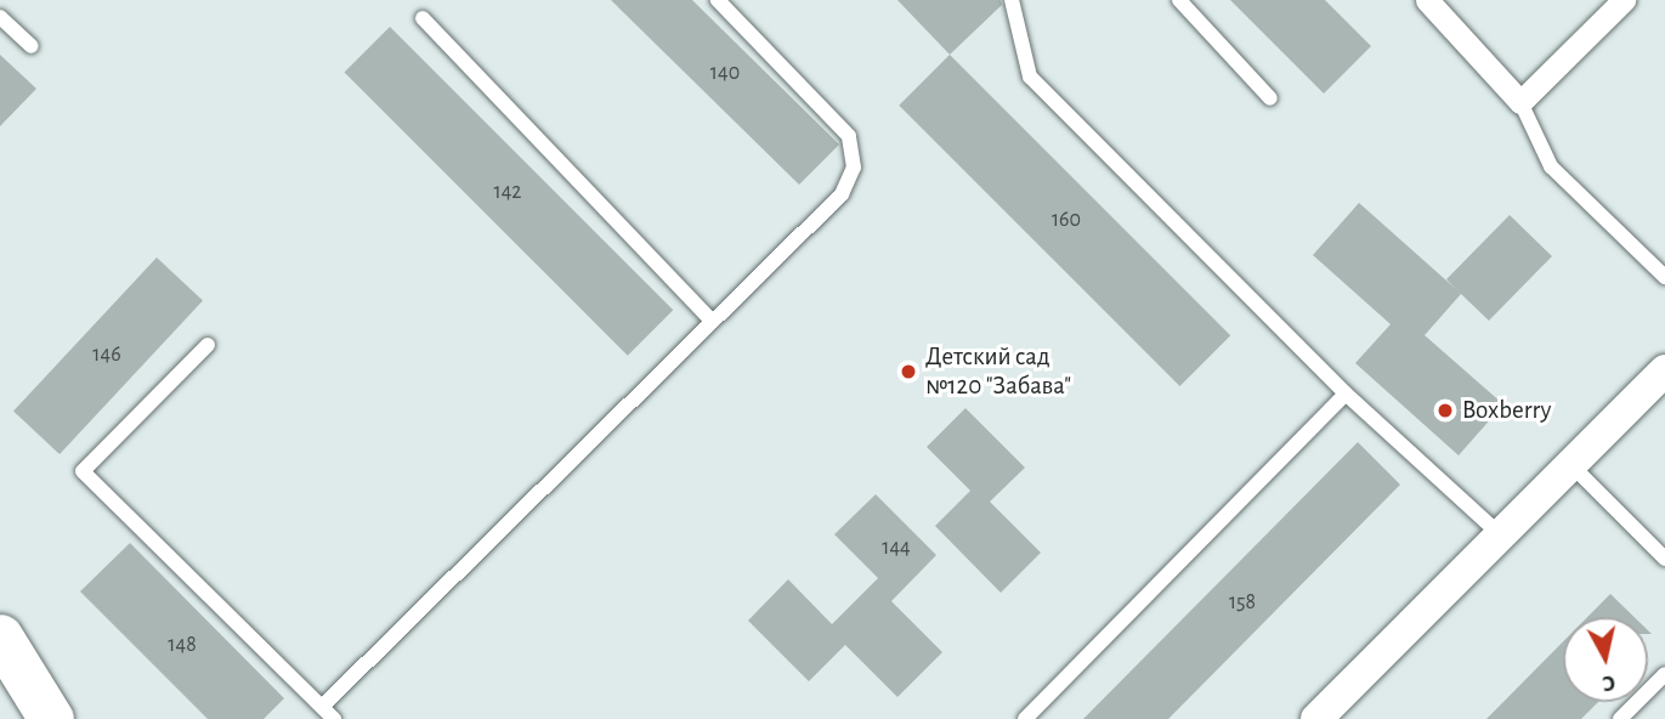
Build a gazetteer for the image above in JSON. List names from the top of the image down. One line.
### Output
{"places":["Детский сад №120 \"Забава\"","Boxberry"],"house_numbers":["140","142","160","146","144","158","148"],"north":"bottom"}
